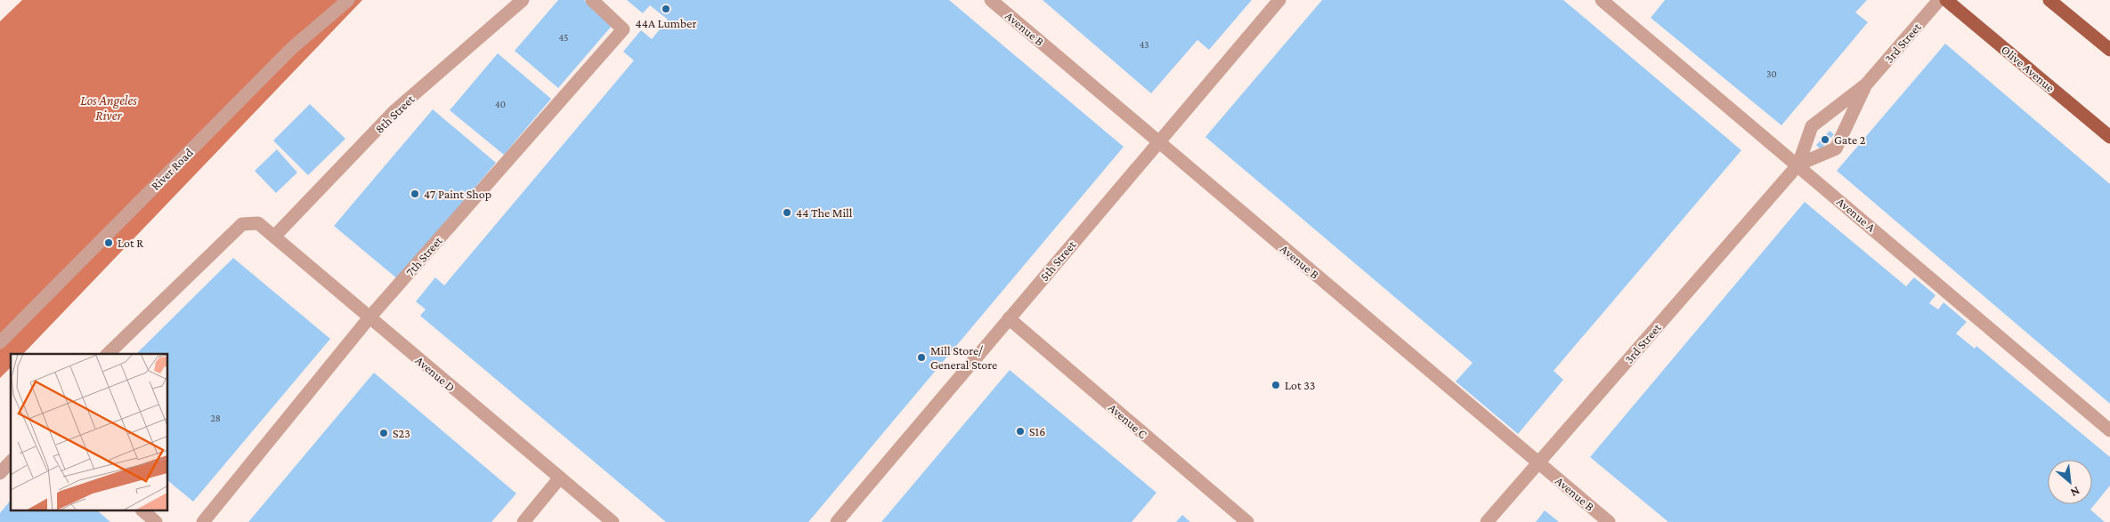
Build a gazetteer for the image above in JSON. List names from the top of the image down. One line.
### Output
{"streets":{"main road":["Olive Avenue"],"lane":["Avenue B","3rd Street","8th Street","River Road","Avenue A","7th Street","5th Street","Avenue D","Avenue C"]},"crossings":[["Avenue B","3rd Street"],["Avenue B","5th Street"],["3rd Street","Avenue A"],["8th Street","Avenue D"],["7th Street","Avenue D"],["5th Street","Avenue C"]],"water":["Los Angeles River"],"places":["44A Lumber","Gate 2","47 Paint Shop","44 The Mill","Lot R","Mill Store/ General Store","Lot 33","S16","S23"],"house_numbers":["45","43","30","40","28"],"north":"bottom right"}
